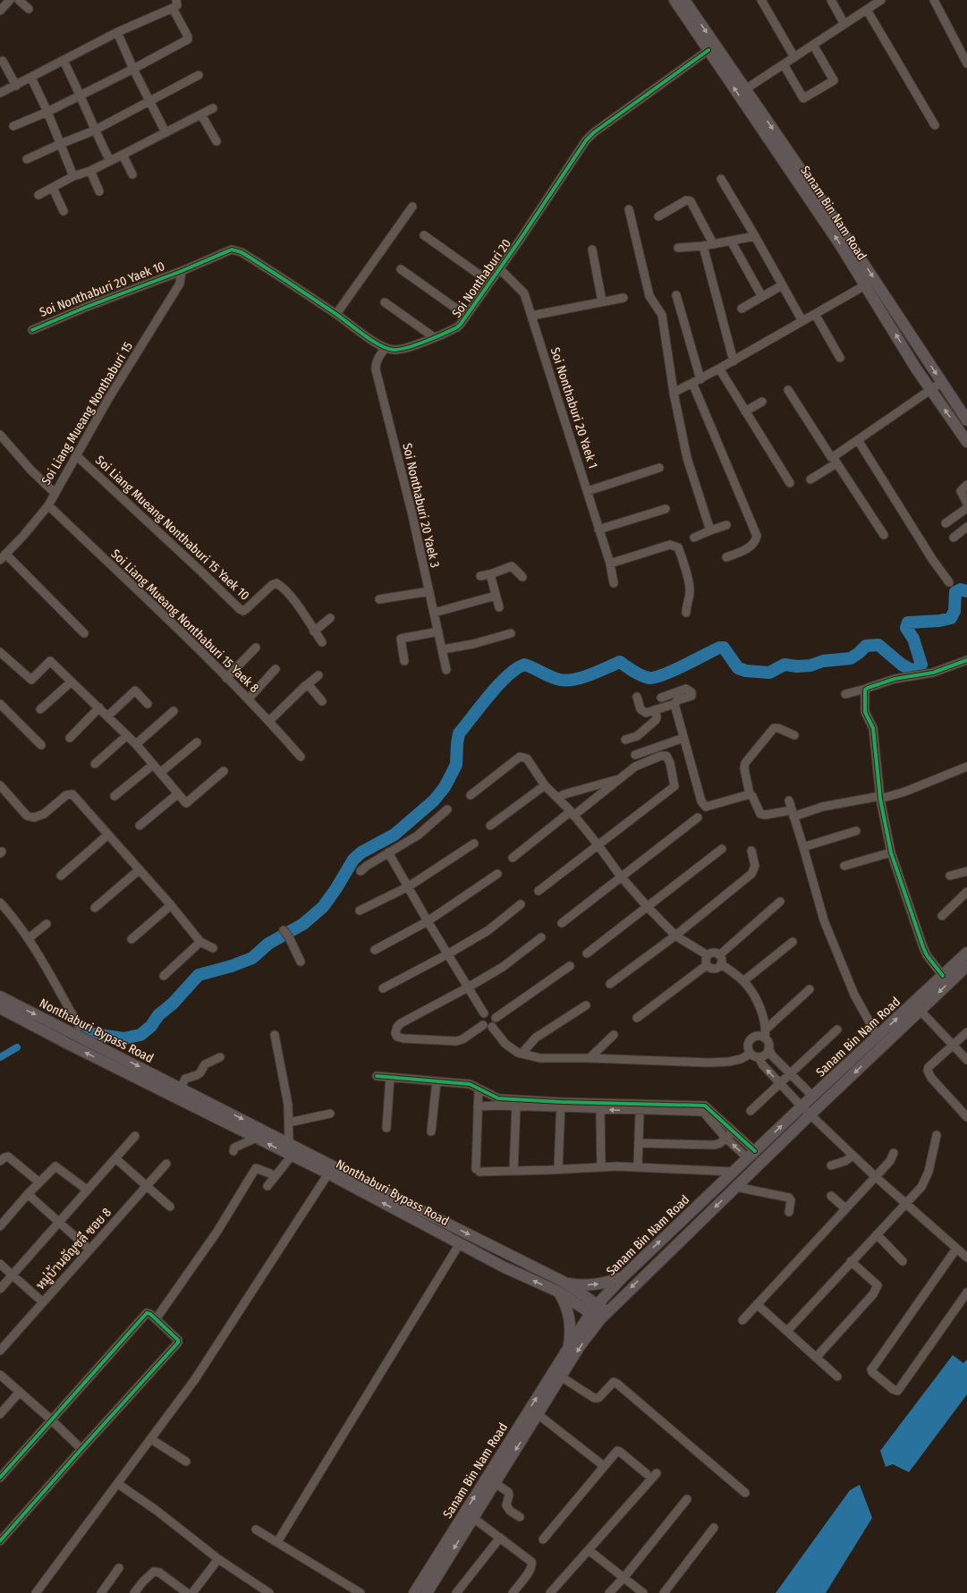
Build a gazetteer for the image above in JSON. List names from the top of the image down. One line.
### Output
{"streets":{"main road":["Sanam Bin Nam Road","Nonthaburi Bypass Road"],"street":["Soi Nonthaburi 20","Soi Nonthaburi 20 Yaek 10","Soi Nonthaburi 20 Yaek 1","Soi Liang Mueang Nonthaburi 15","Soi Nonthaburi 20 Yaek 3","Soi Liang Mueang Nonthaburi 15 Yaek 10","Soi Liang Mueang Nonthaburi 15 Yaek 8","หมู่บ้านอัญชลี ซอย 8"]},"crossings":[["Sanam Bin Nam Road","Soi Nonthaburi 20"],["Sanam Bin Nam Road","Nonthaburi Bypass Road"],["Soi Nonthaburi 20","Soi Nonthaburi 20 Yaek 1"],["Soi Nonthaburi 20","Soi Nonthaburi 20 Yaek 3"],["Soi Nonthaburi 20 Yaek 10","Soi Liang Mueang Nonthaburi 15"],["Soi Liang Mueang Nonthaburi 15","Soi Liang Mueang Nonthaburi 15 Yaek 10"],["Soi Liang Mueang Nonthaburi 15","Soi Liang Mueang Nonthaburi 15 Yaek 8"]]}
